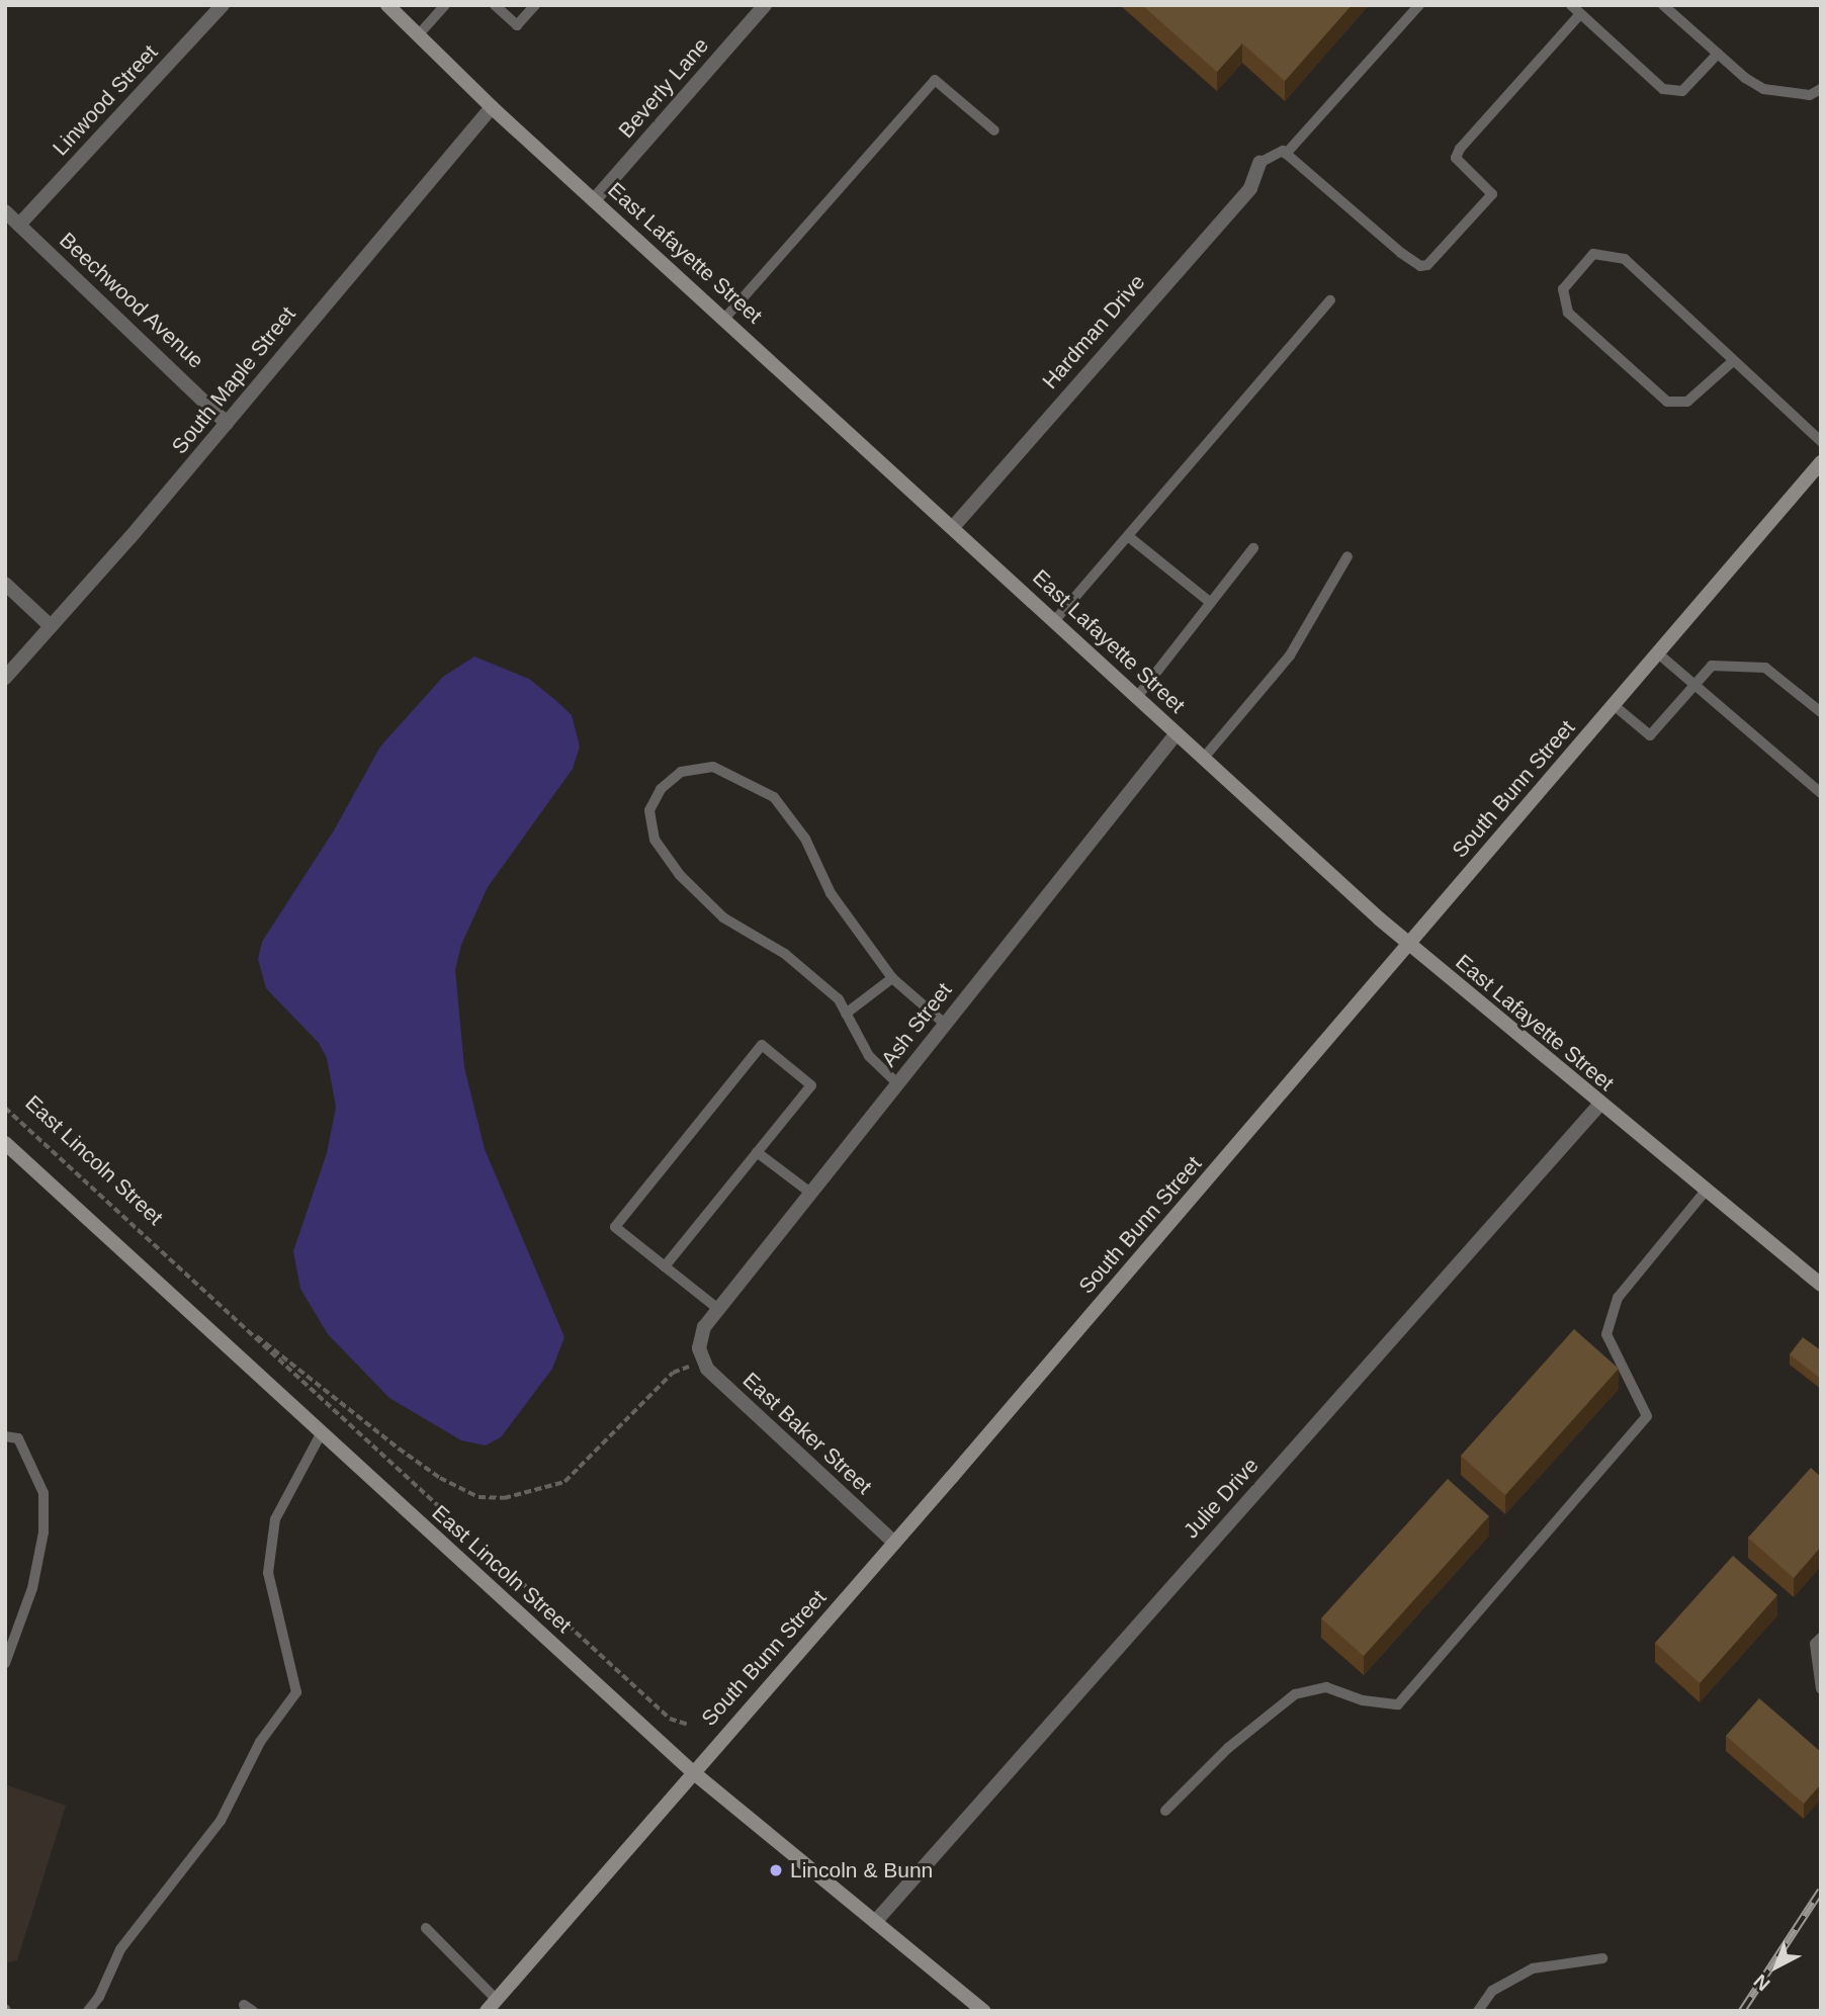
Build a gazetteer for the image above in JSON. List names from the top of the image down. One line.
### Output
{"streets":{"street":["Beverly Lane","Linwood Street","East Lafayette Street","Beechwood Avenue","Hardman Drive","South Maple Street","South Bunn Street","Ash Street","East Lincoln Street","East Baker Street","Julie Drive"]},"crossings":[["Beverly Lane","East Lafayette Street"],["Linwood Street","Beechwood Avenue"],["East Lafayette Street","Hardman Drive"],["East Lafayette Street","South Maple Street"],["East Lafayette Street","South Bunn Street"],["East Lafayette Street","Ash Street"],["East Lafayette Street","Julie Drive"],["Beechwood Avenue","South Maple Street"],["South Bunn Street","East Lincoln Street"],["South Bunn Street","East Baker Street"],["Ash Street","East Baker Street"],["East Lincoln Street","Julie Drive"]],"places":["Lincoln & Bunn"],"north":"bottom left"}
